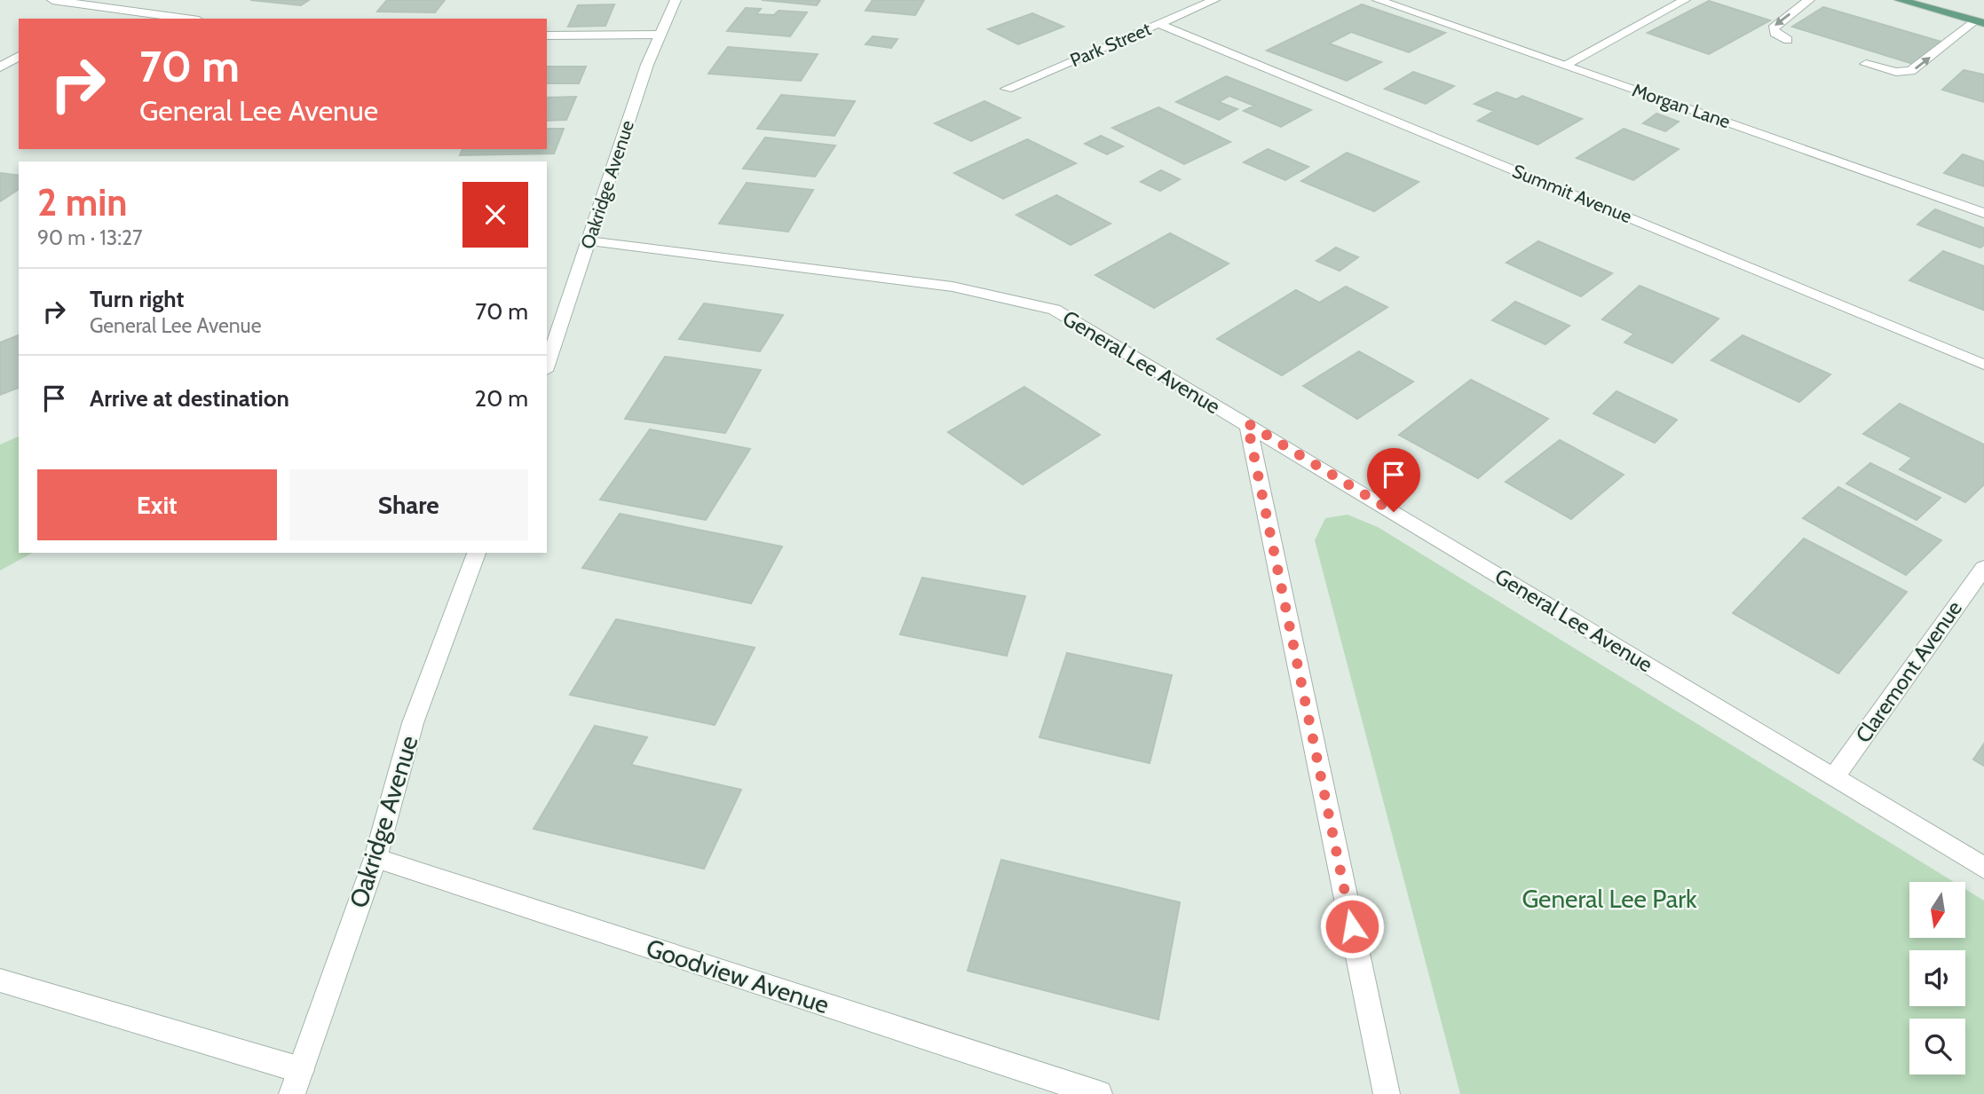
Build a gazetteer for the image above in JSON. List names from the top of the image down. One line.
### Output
{"streets":{"street":["Park Street","Morgan Lane","Oakridge Avenue","Summit Avenue","General Lee Avenue","Claremont Avenue","Goodview Avenue"]},"crossings":[["Park Street","Summit Avenue"],["Oakridge Avenue","General Lee Avenue"],["Oakridge Avenue","Goodview Avenue"],["General Lee Avenue","Claremont Avenue"]],"parks":["General Lee Park"],"north":"bottom","page":{"turn":["70 m","General Lee Avenue"],"heading":["2 min","90 m · 13:27"],"list":[{"name":"Turn right","note":"General Lee Avenue","value":"70 m"},{"name":"Arrive at destination","value":"20 m"}],"buttons":["Exit","Share"]}}
